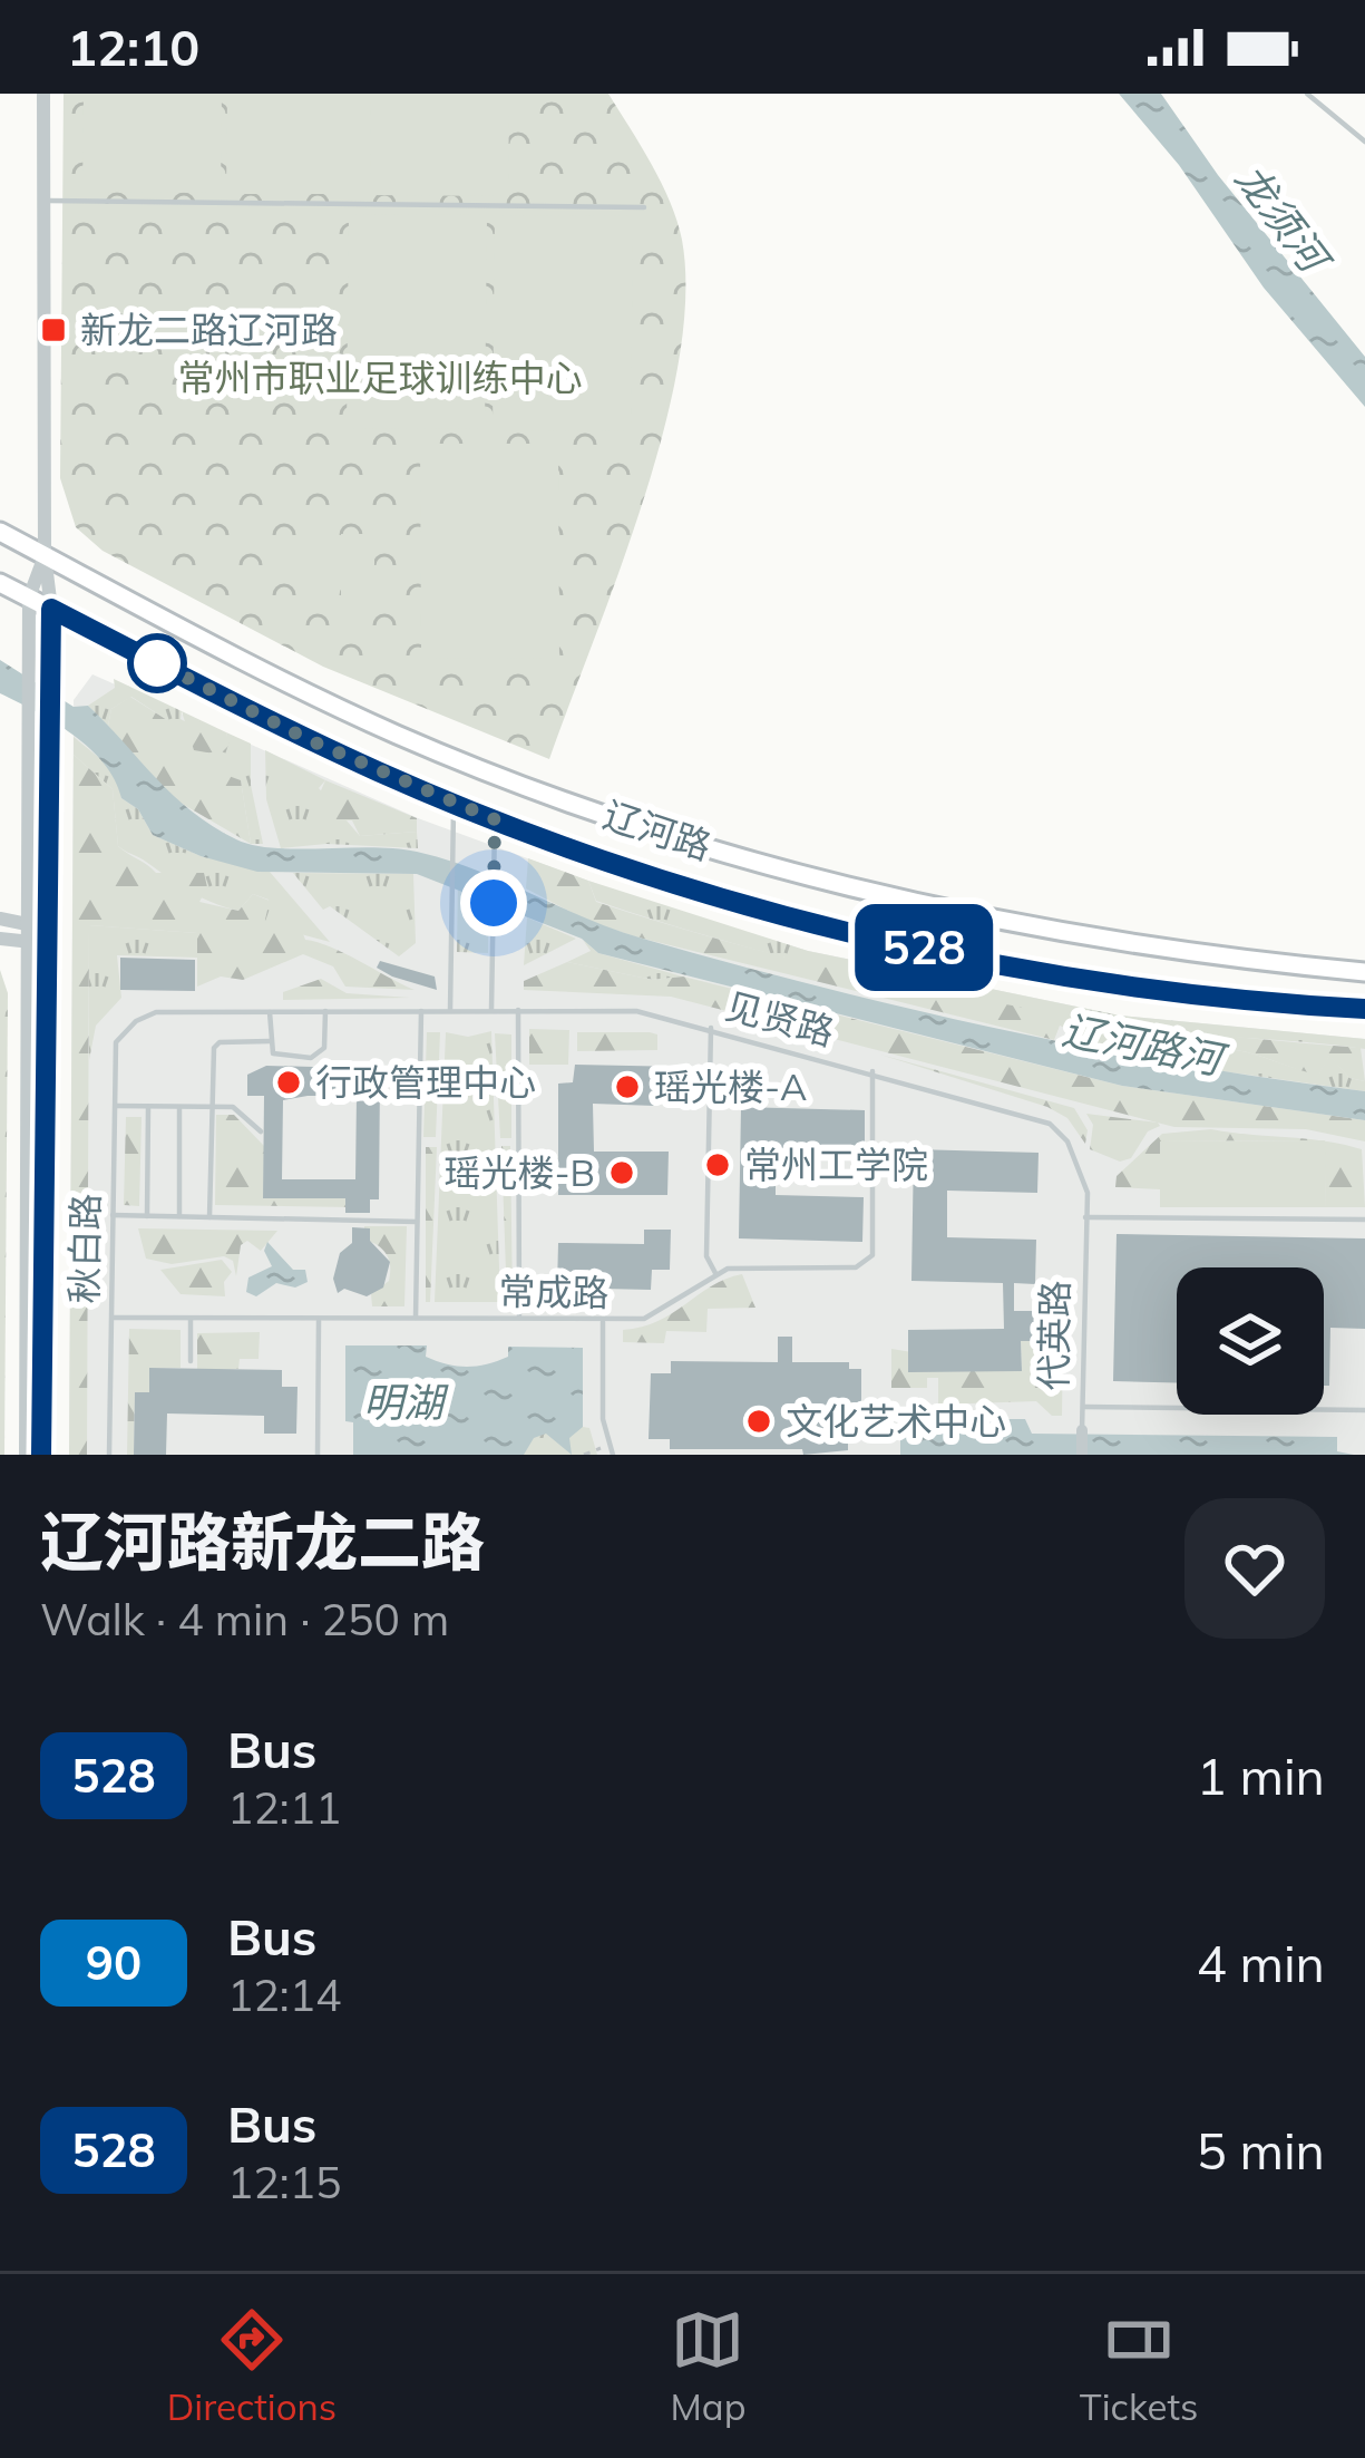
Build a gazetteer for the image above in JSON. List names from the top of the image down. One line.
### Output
{"streets":{"main road":["辽河路"],"street":["代英路"],"lane":["见贤路","秋白路","常成路"]},"crossings":[["见贤路","秋白路"],["见贤路","代英路"],["秋白路","常成路"]],"water":["龙须河","辽河路河","明湖"],"parks":["常州市职业足球训练中心"],"places":{"transit":["新龙二路辽河路"],"other":["行政管理中心","瑶光楼-A","常州工学院","瑶光楼-B","文化艺术中心"]},"lines":["bus line 528"],"page":{"status":"12:10","on_map":"528","heading":["辽河路新龙二路","Walk · 4 min · 250 m"],"list":[{"mark":"528","name":"Bus","note":"12:11","value":"1 min"},{"mark":"90","name":"Bus","note":"12:14","value":"4 min"},{"mark":"528","name":"Bus","note":"12:15","value":"5 min"}],"tabs":["Directions","Map","Tickets"]}}
